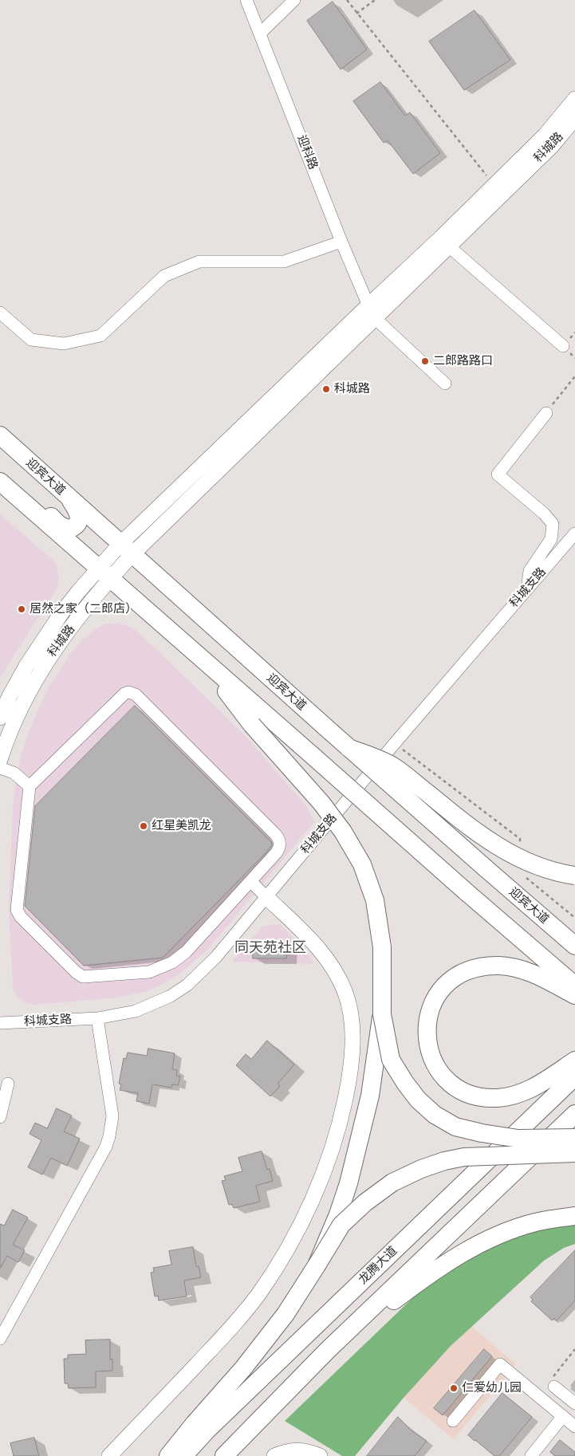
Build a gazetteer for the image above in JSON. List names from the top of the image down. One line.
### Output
{"streets":{"highway":["迎宾大道","龙腾大道"],"main road":["科城路"],"street":["迎科路","科城支路"]},"crossings":[["科城路","迎科路"],["科城路","迎宾大道"]],"districts":["同天苑社区"],"places":["二郎路路口","科城路","居然之家（二郎店）","红星美凯龙","仁爱幼儿园"]}
